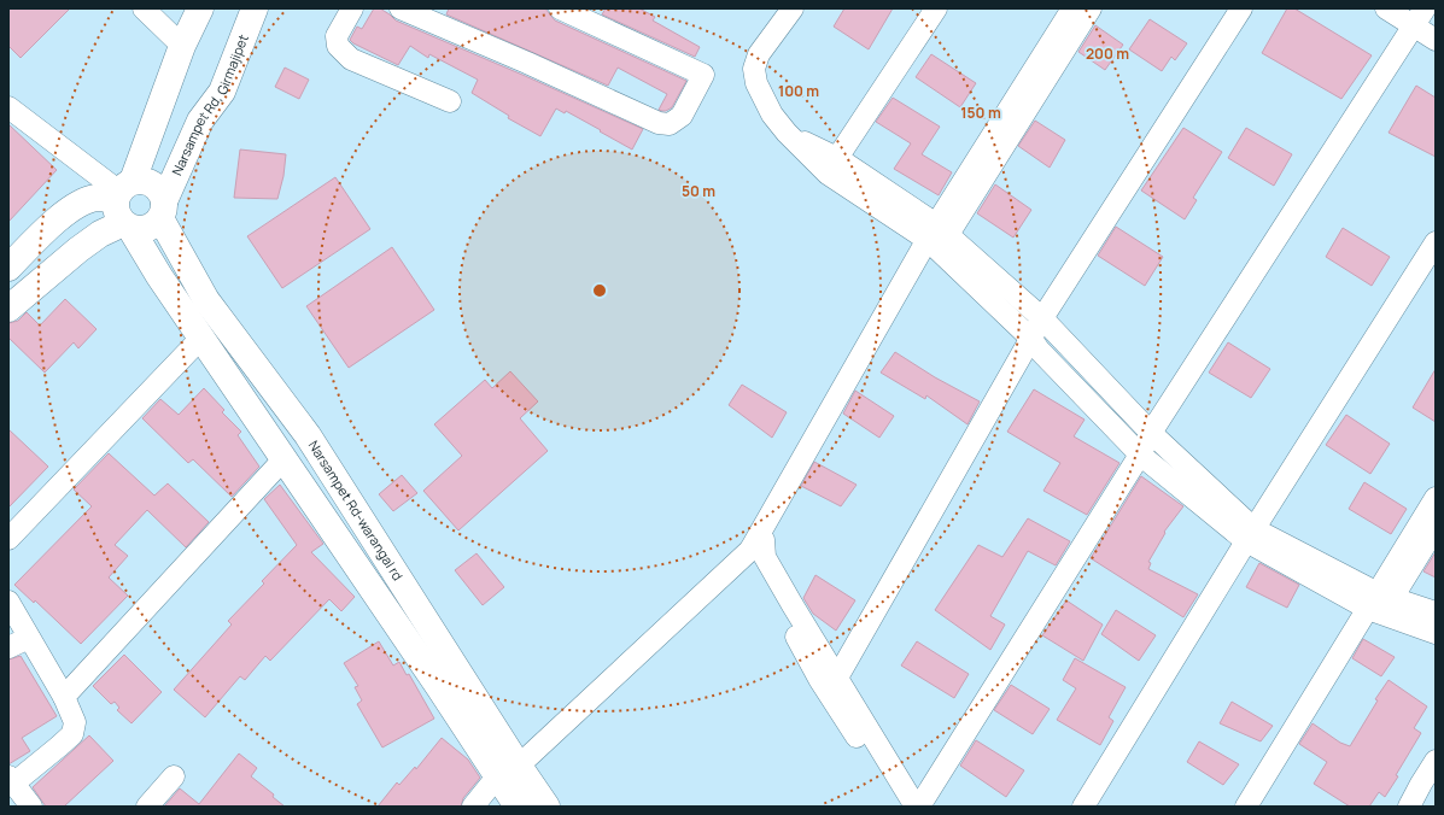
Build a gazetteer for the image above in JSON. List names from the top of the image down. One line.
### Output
{"streets":{"main road":["Narsampet Rd, Girmajipet","Narsampet Rd-warangal rd"]},"crossings":[["Narsampet Rd, Girmajipet","Narsampet Rd-warangal rd"]],"rings":["200 m","100 m","150 m","50 m"]}
